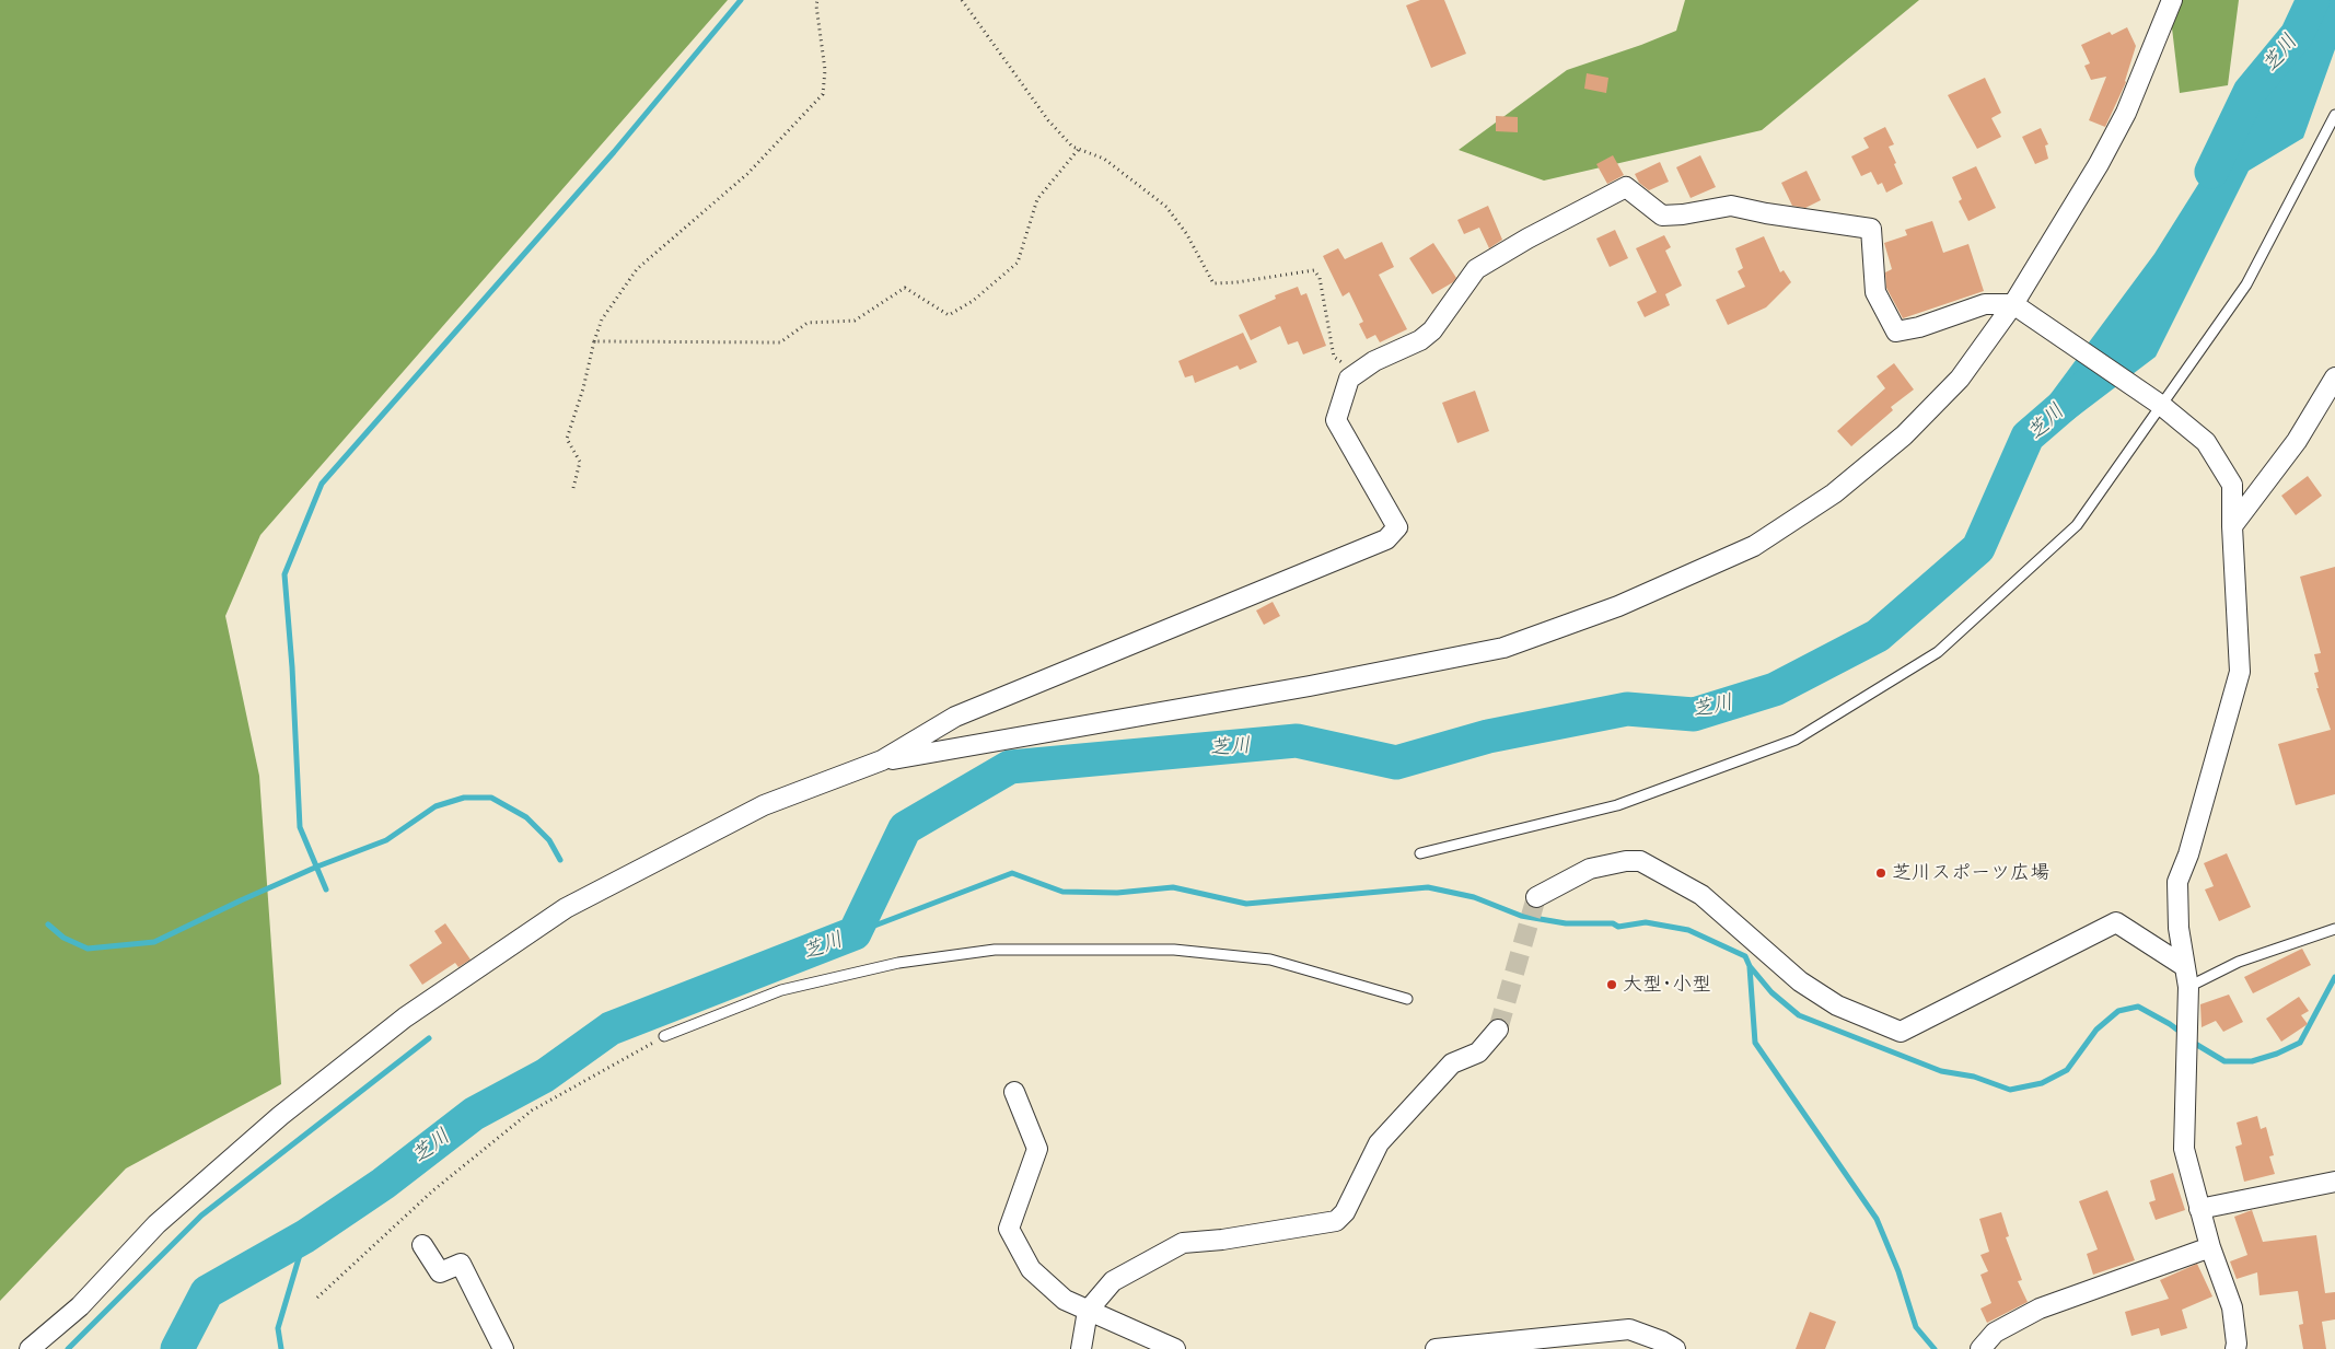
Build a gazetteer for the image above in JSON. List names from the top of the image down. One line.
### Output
{"water":["芝川"],"places":["芝川スポーツ広場","大型･小型"]}
